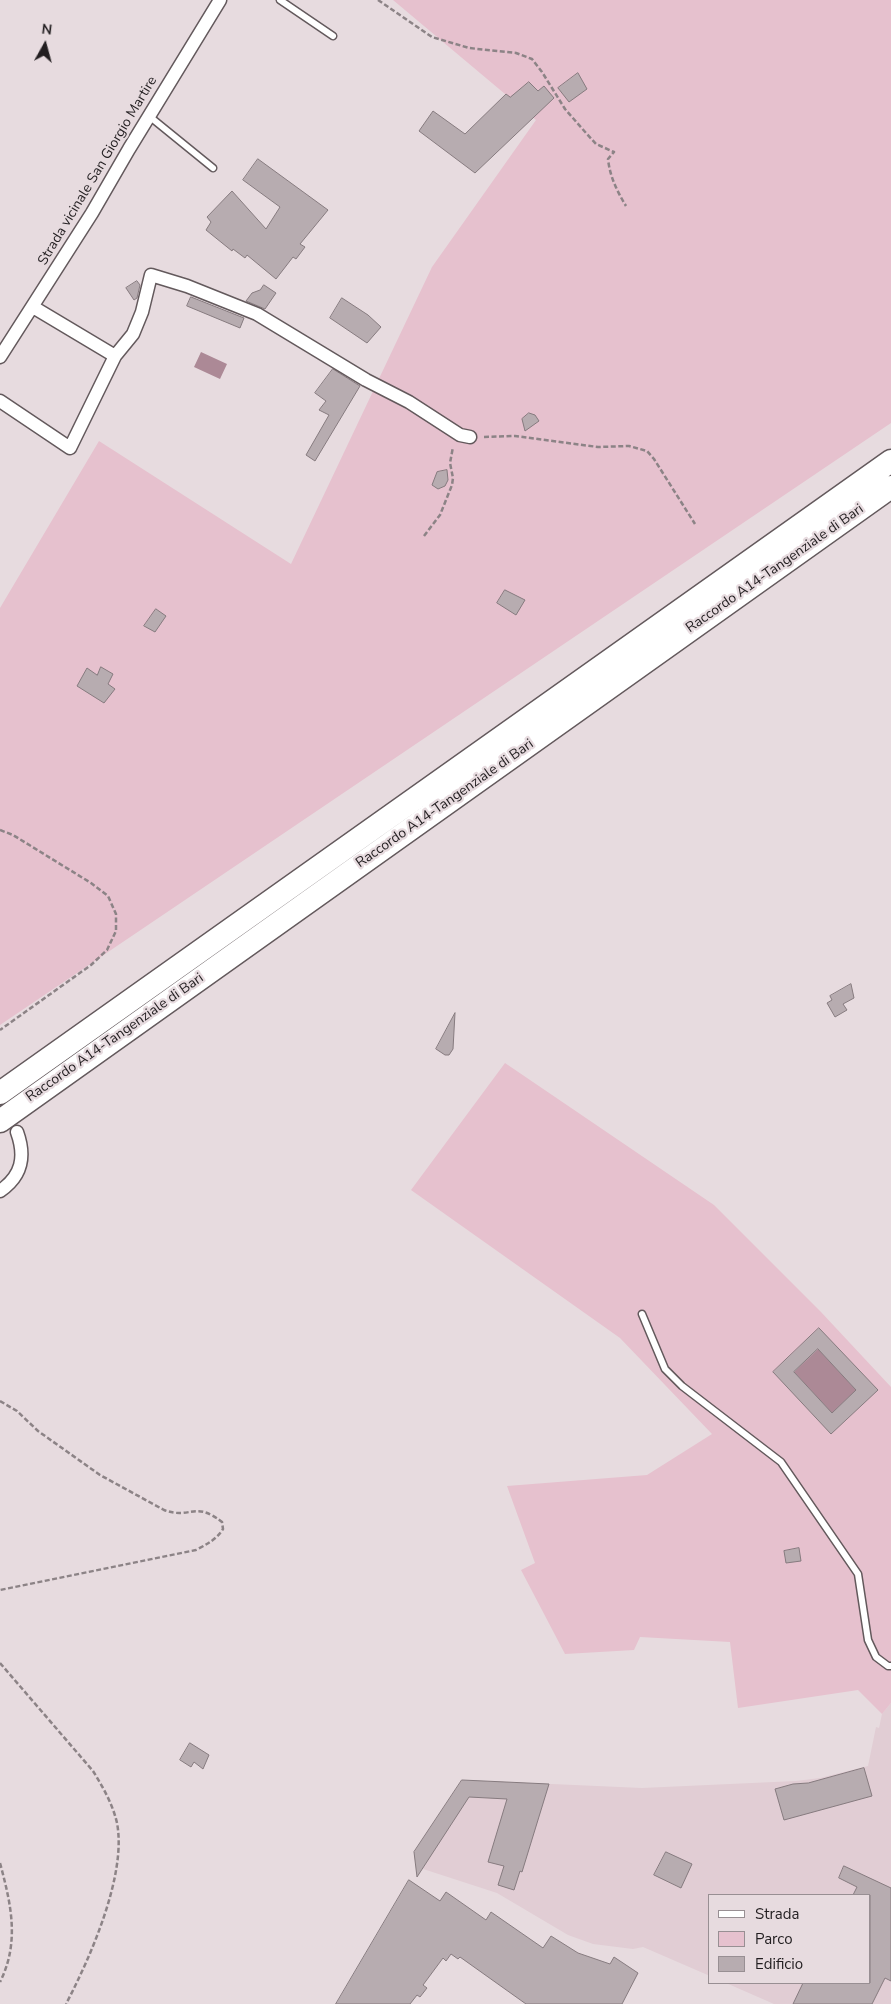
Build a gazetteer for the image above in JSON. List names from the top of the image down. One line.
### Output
{"streets":{"highway":["Raccordo A14-Tangenziale di Bari"],"street":["Strada vicinale San Giorgio Martire"]},"legend":["Strada","Parco","Edificio"],"north":"top"}
